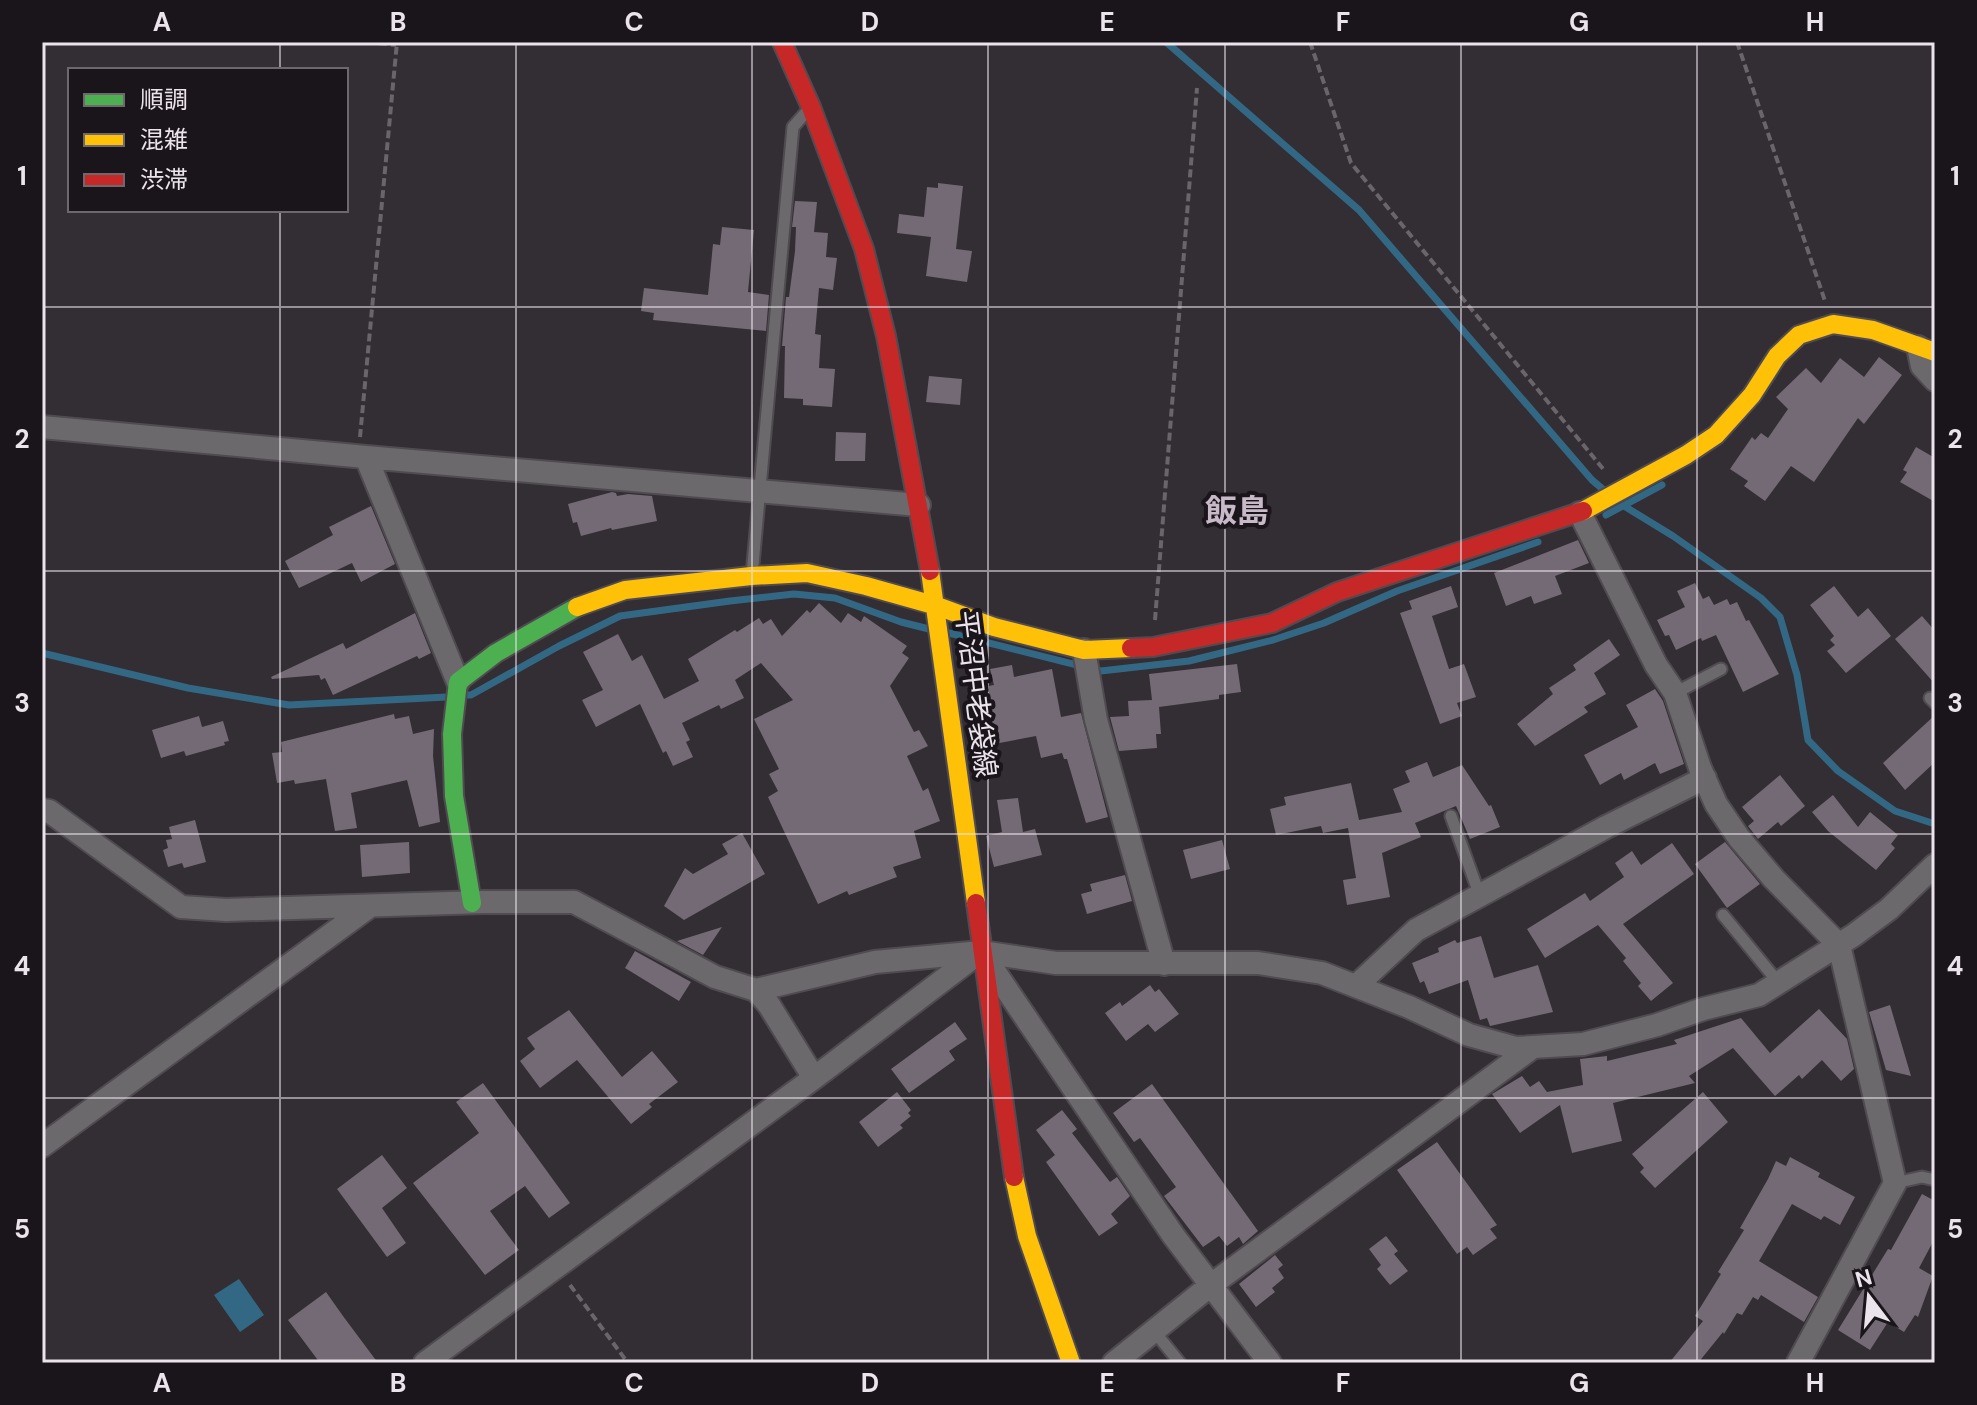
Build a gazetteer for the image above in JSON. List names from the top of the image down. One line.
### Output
{"streets":{"street":["平沼中老袋線"]},"districts":["飯島"],"legend":["順調","混雑","渋滞"],"north":"top","grid":{"columns":["A","B","C","D","E","F","G","H"],"rows":["1","2","3","4","5"]}}
